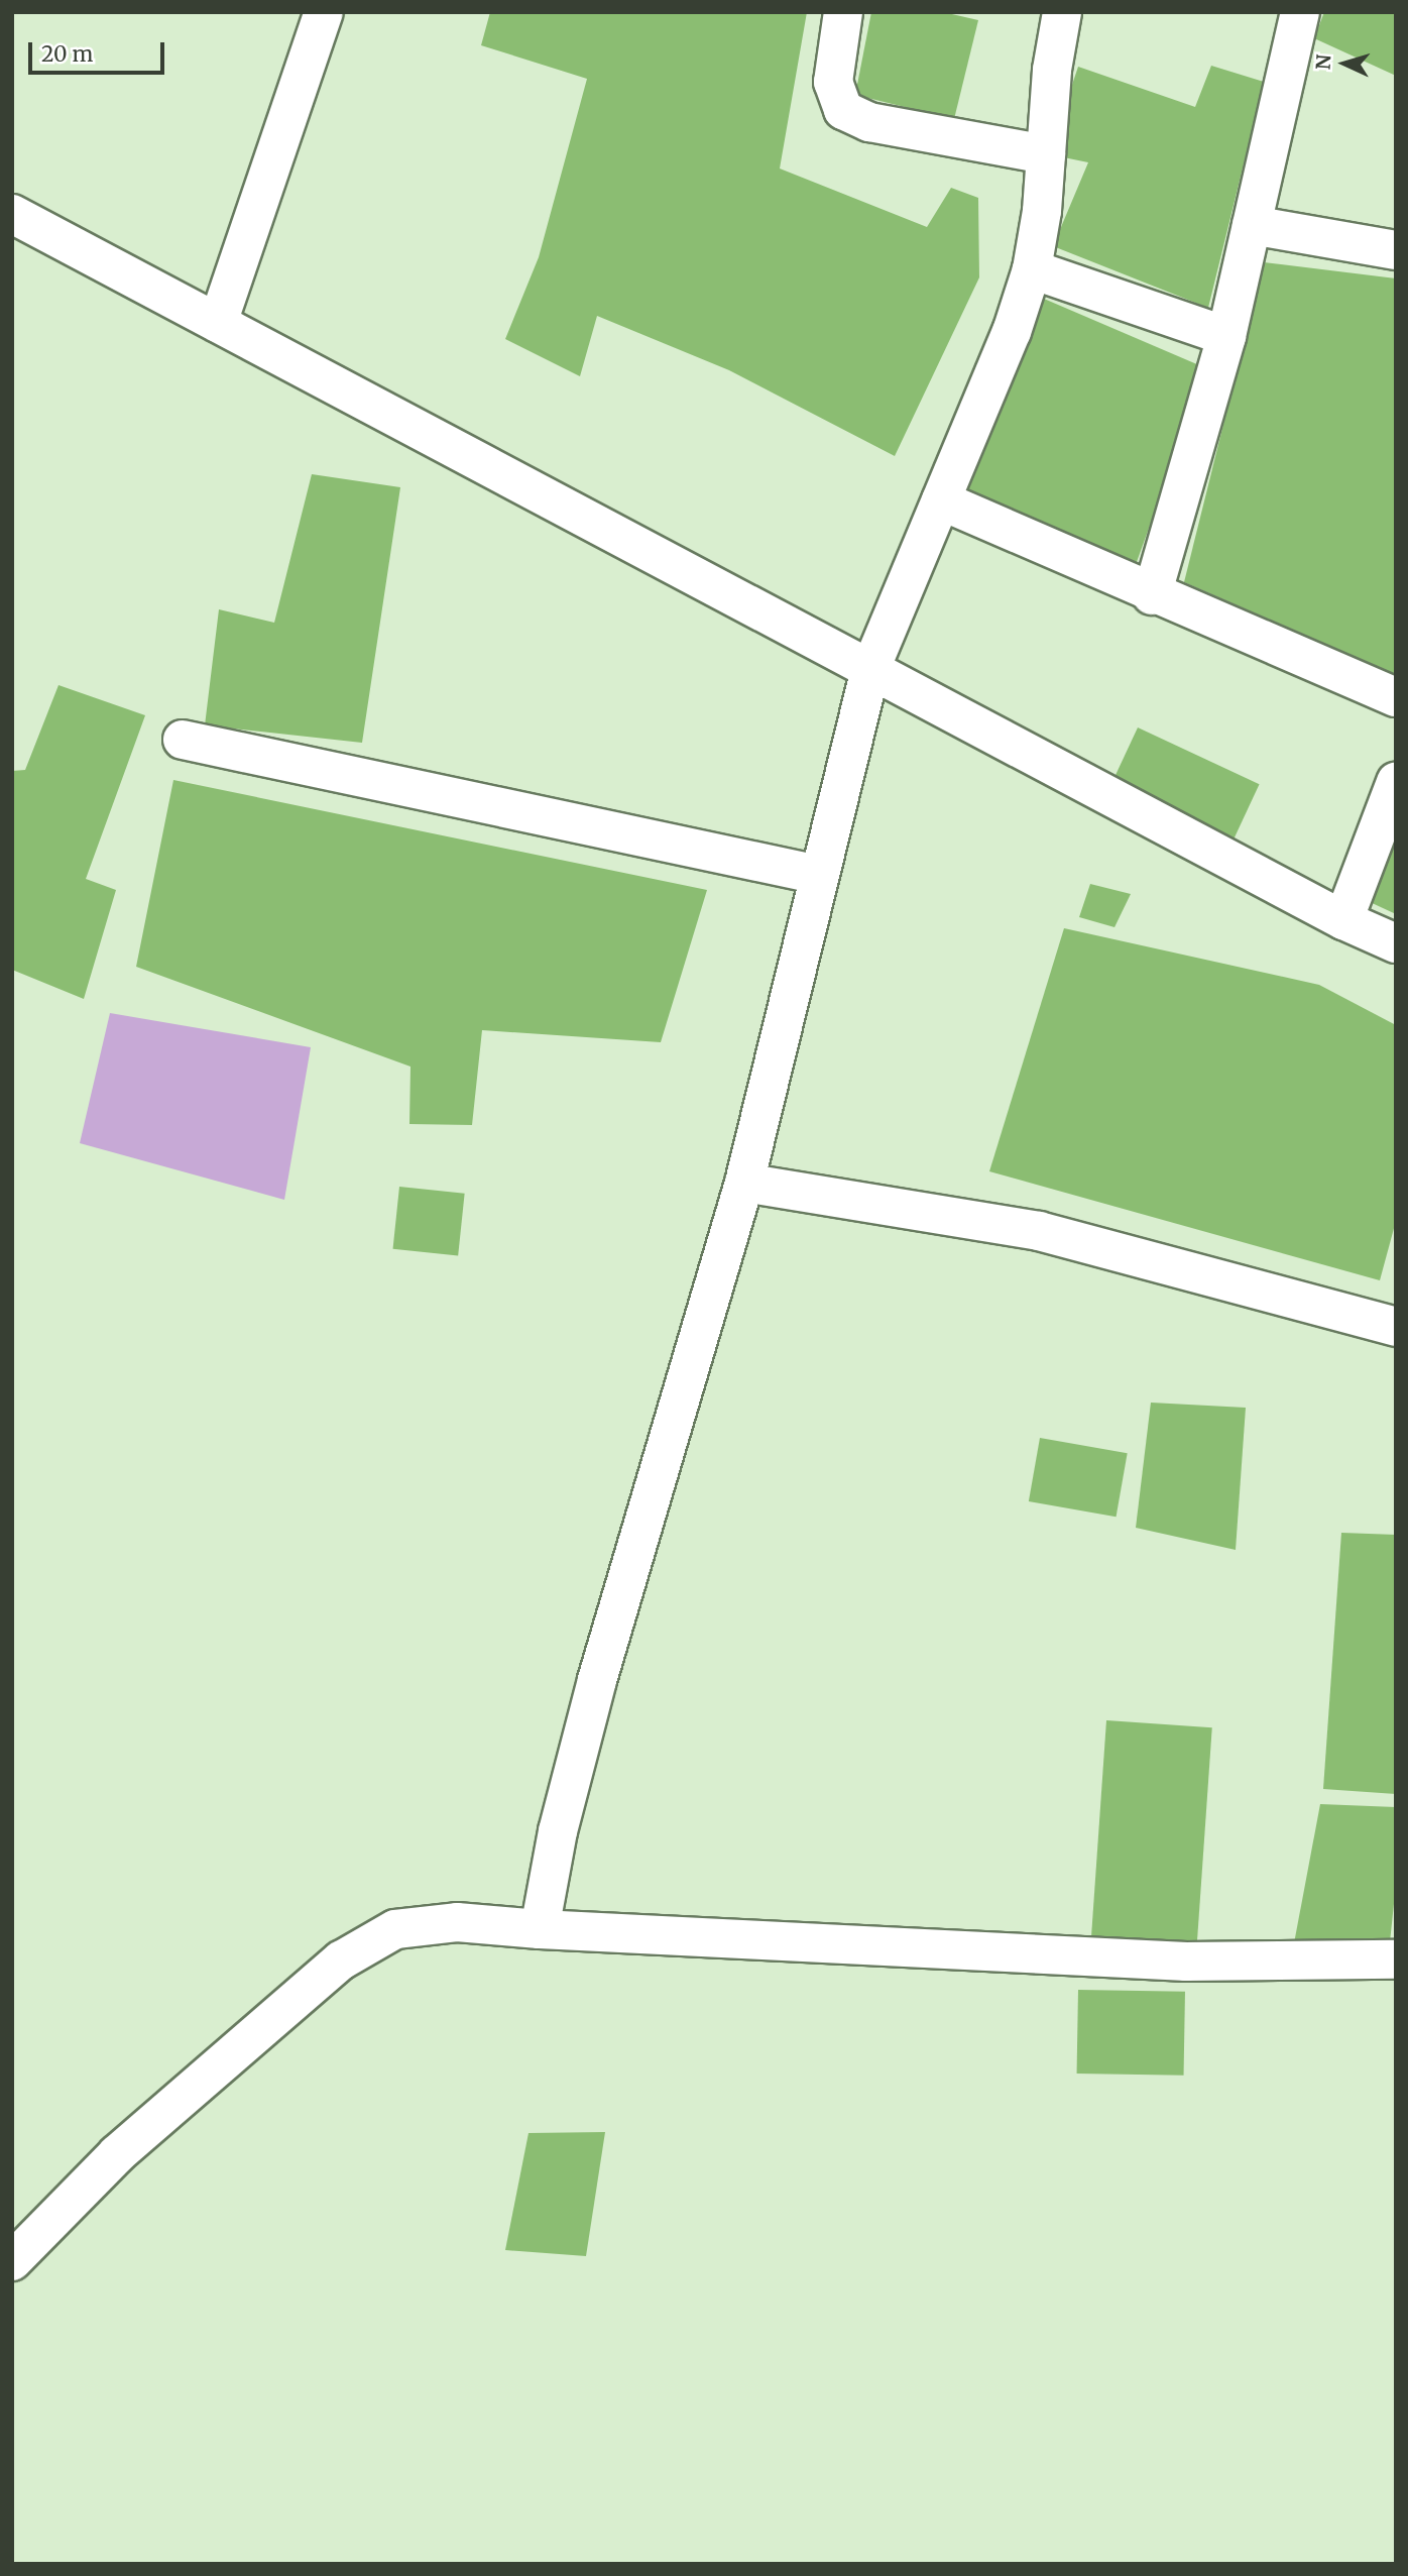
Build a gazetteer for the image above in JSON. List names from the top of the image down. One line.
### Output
{"scale_bar":"20 m","north":"left"}
